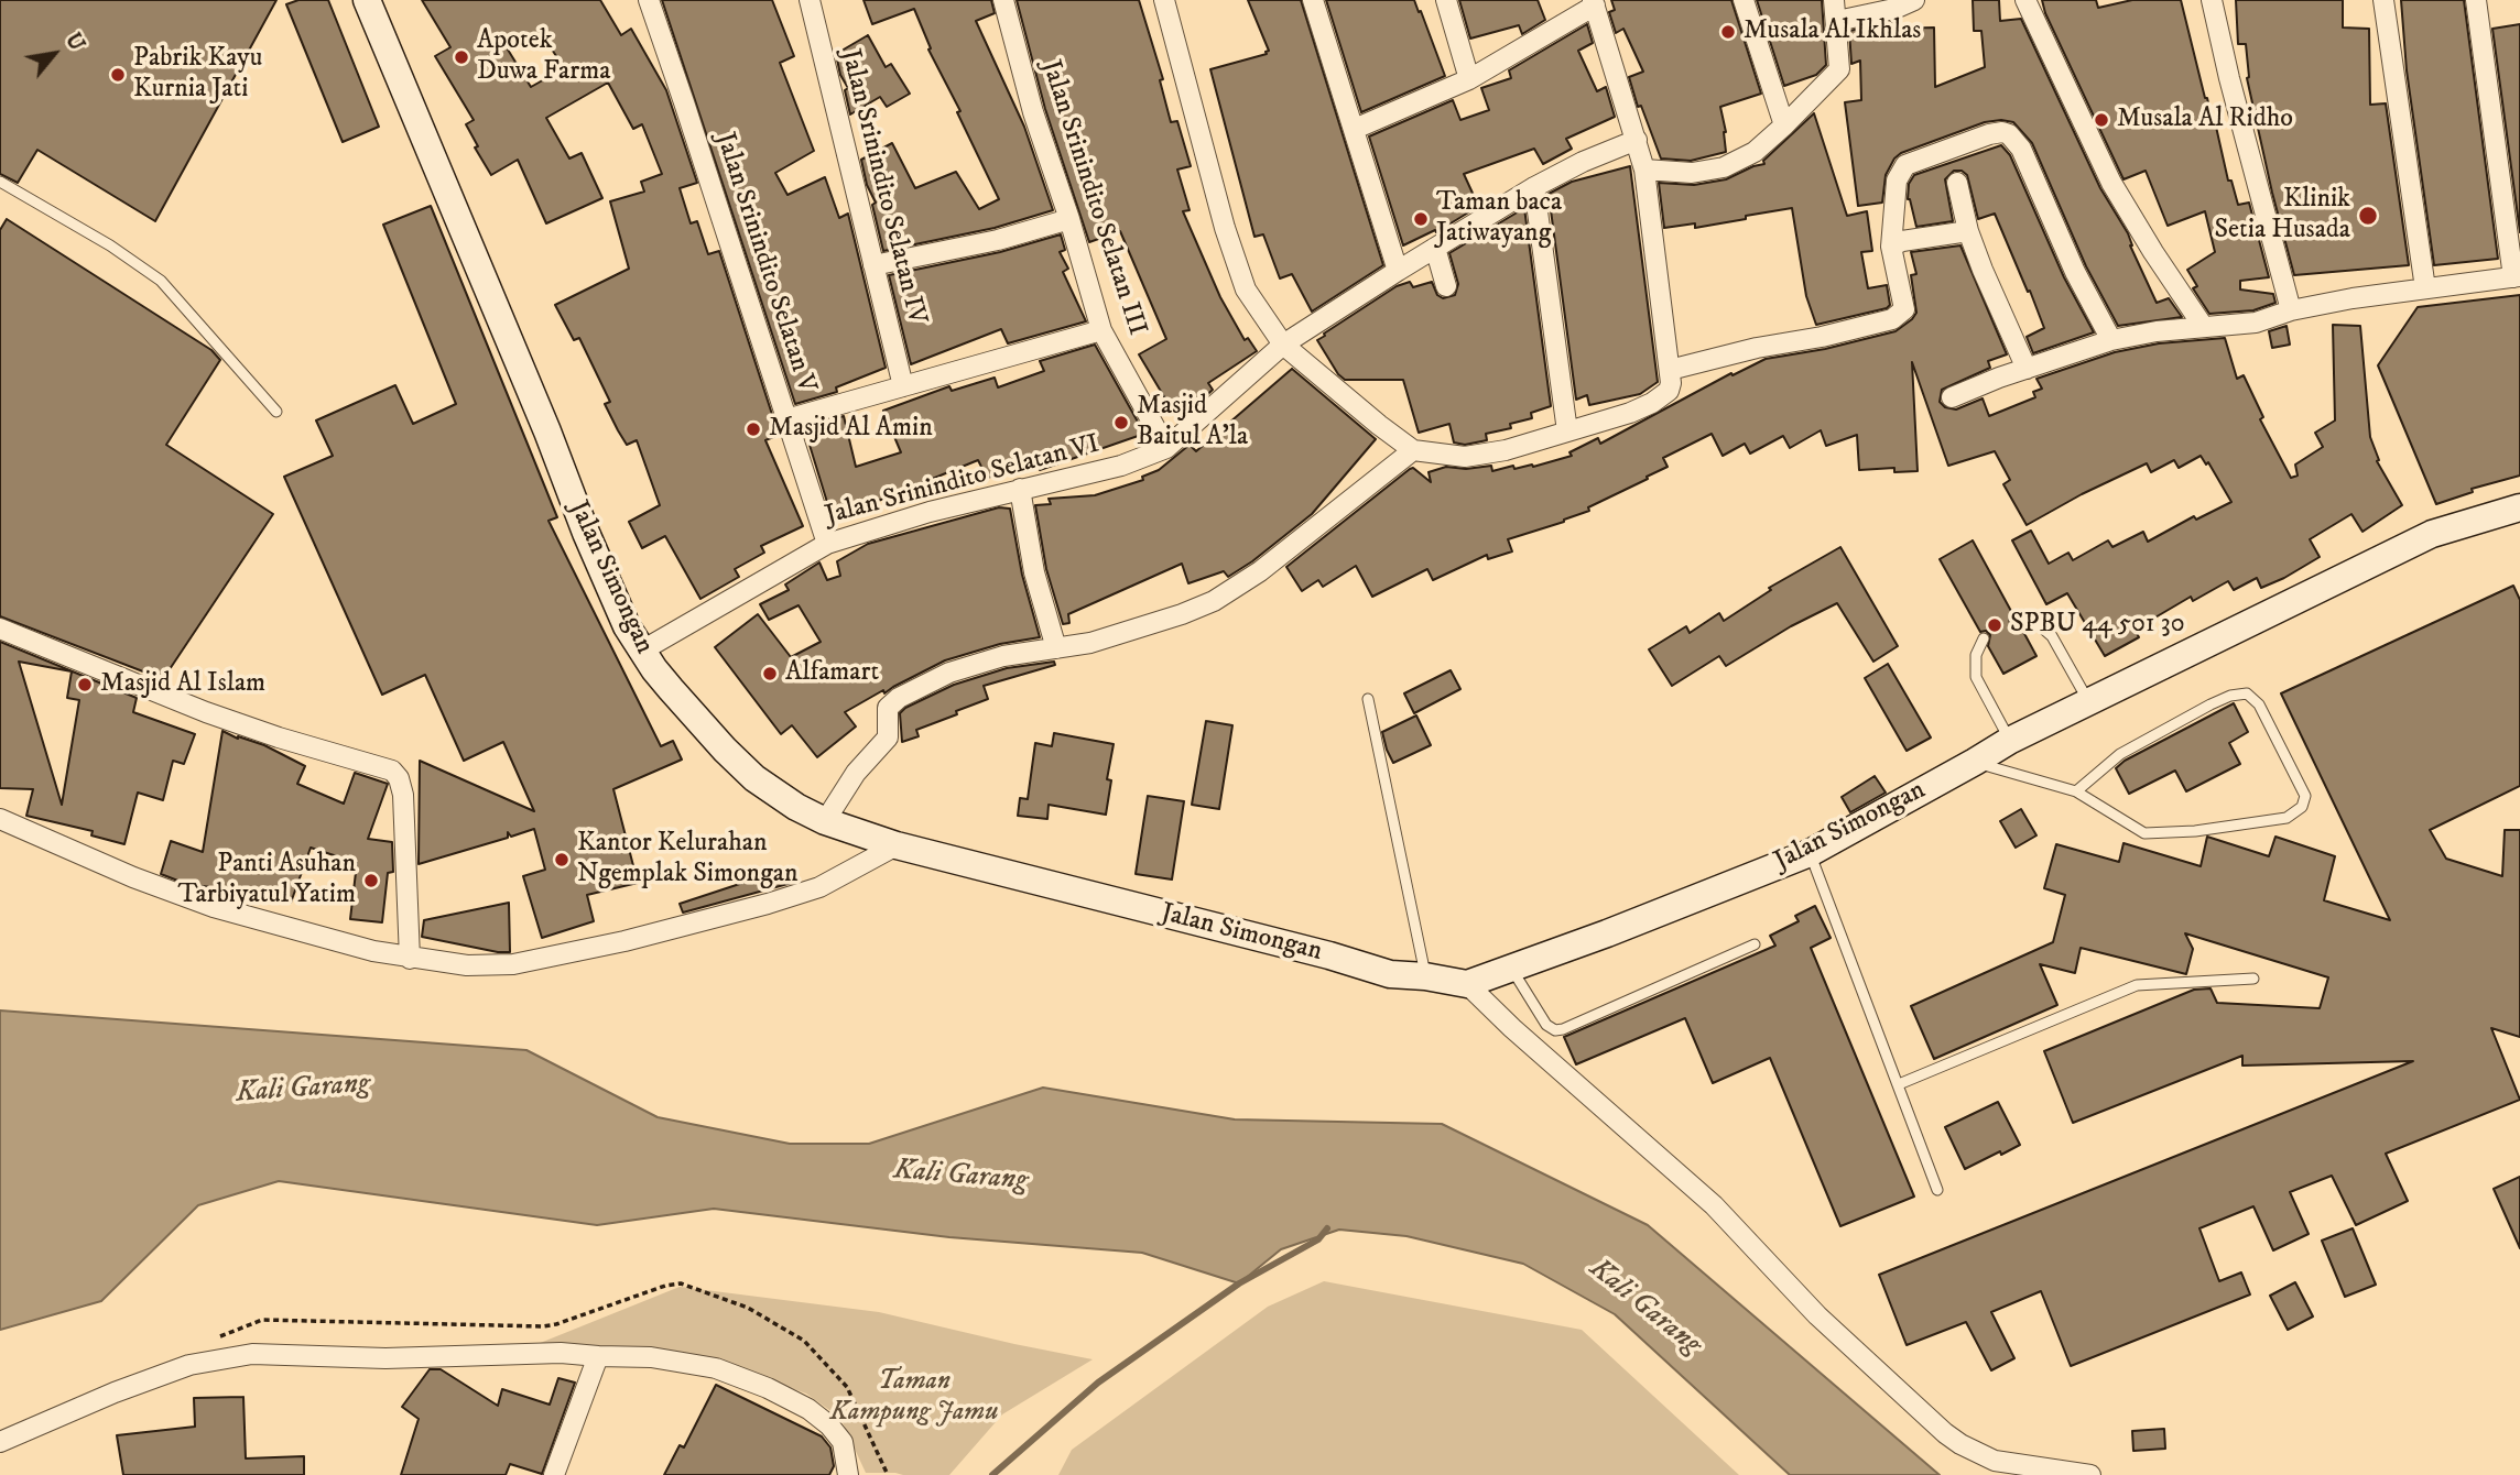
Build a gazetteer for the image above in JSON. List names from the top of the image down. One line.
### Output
{"streets":{"main road":["Jalan Simongan"],"street":["Jalan Srinindito Selatan IV","Jalan Srinindito Selatan III","Jalan Srinindito Selatan V","Jalan Srinindito Selatan VI"]},"crossings":[["Jalan Srinindito Selatan III","Jalan Srinindito Selatan VI"],["Jalan Srinindito Selatan V","Jalan Srinindito Selatan VI"],["Jalan Srinindito Selatan VI","Jalan Simongan"]],"water":["Kali Garang"],"parks":["Taman Kampung Jamu"],"places":["Musala Al Ikhlas","Apotek Duwa Farma","Pabrik Kayu Kurnia Jati","Musala Al Ridho","Klinik Setia Husada","Taman baca Jatiwayang","Masjid Baitul A'la","Masjid Al Amin","SPBU 44 501 30","Alfamart","Masjid Al Islam","Kantor Kelurahan Ngemplak Simongan","Panti Asuhan Tarbiyatul Yatim"],"north":"top right"}
